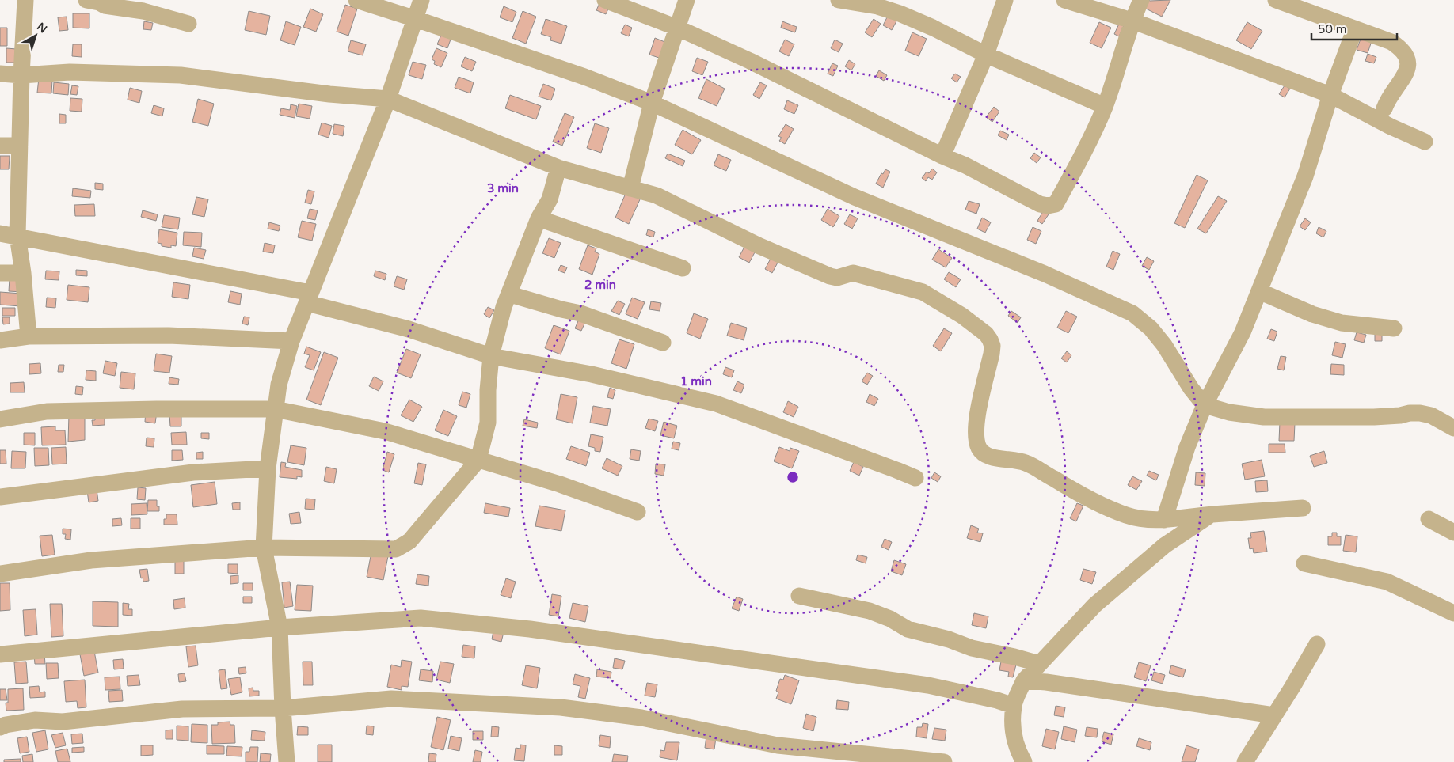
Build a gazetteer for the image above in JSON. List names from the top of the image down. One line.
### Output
{"scale_bar":"50 m","north":"top right","rings":["3 min","2 min","1 min"]}
